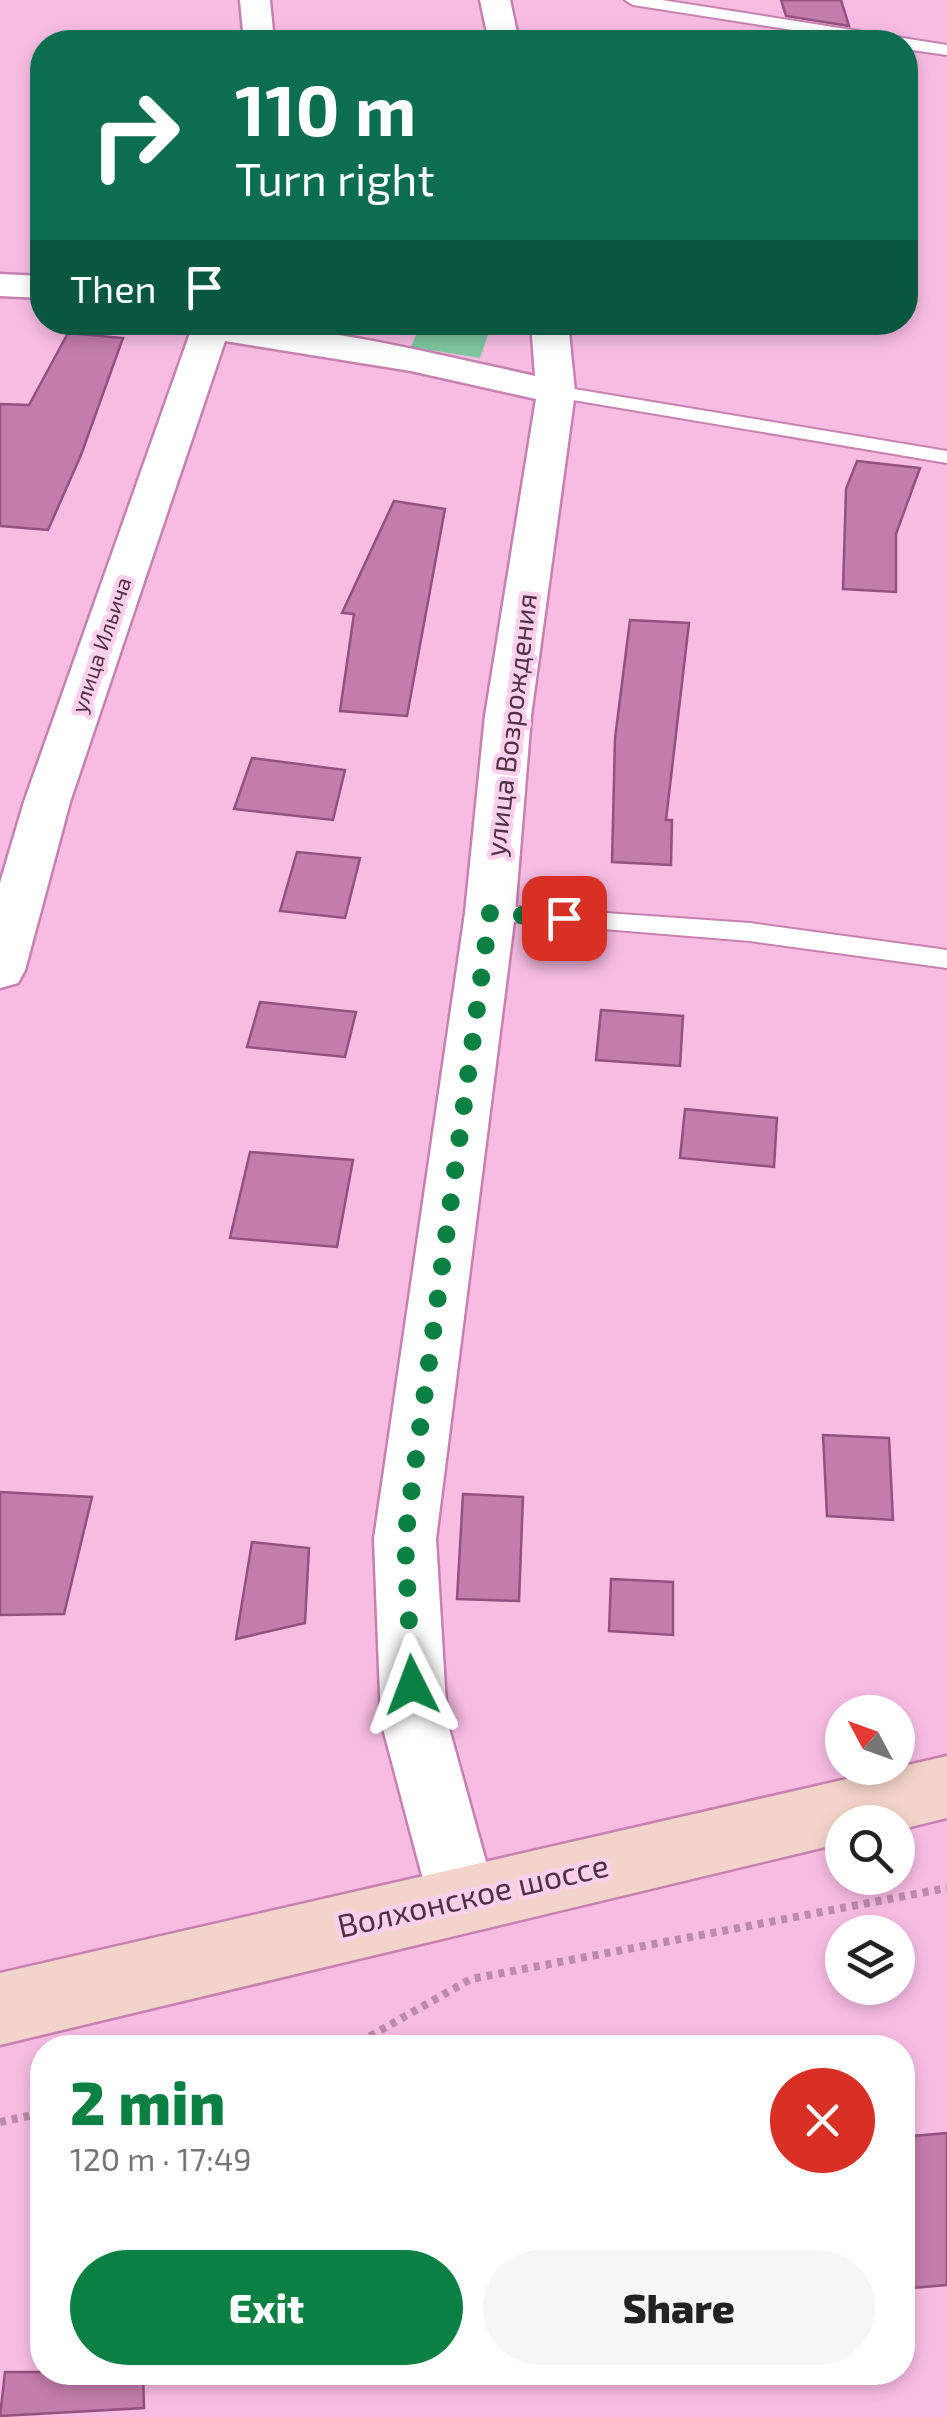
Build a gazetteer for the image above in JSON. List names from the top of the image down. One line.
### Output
{"streets":{"main road":["Волхонское шоссе"],"street":["улица Ильича","улица Возрождения"]},"crossings":[["улица Возрождения","Волхонское шоссе"]],"north":"top left","page":{"turn":["110 m","Turn right"],"then":"Then","heading":["2 min","120 m · 17:49"],"buttons":["Exit","Share"]}}
